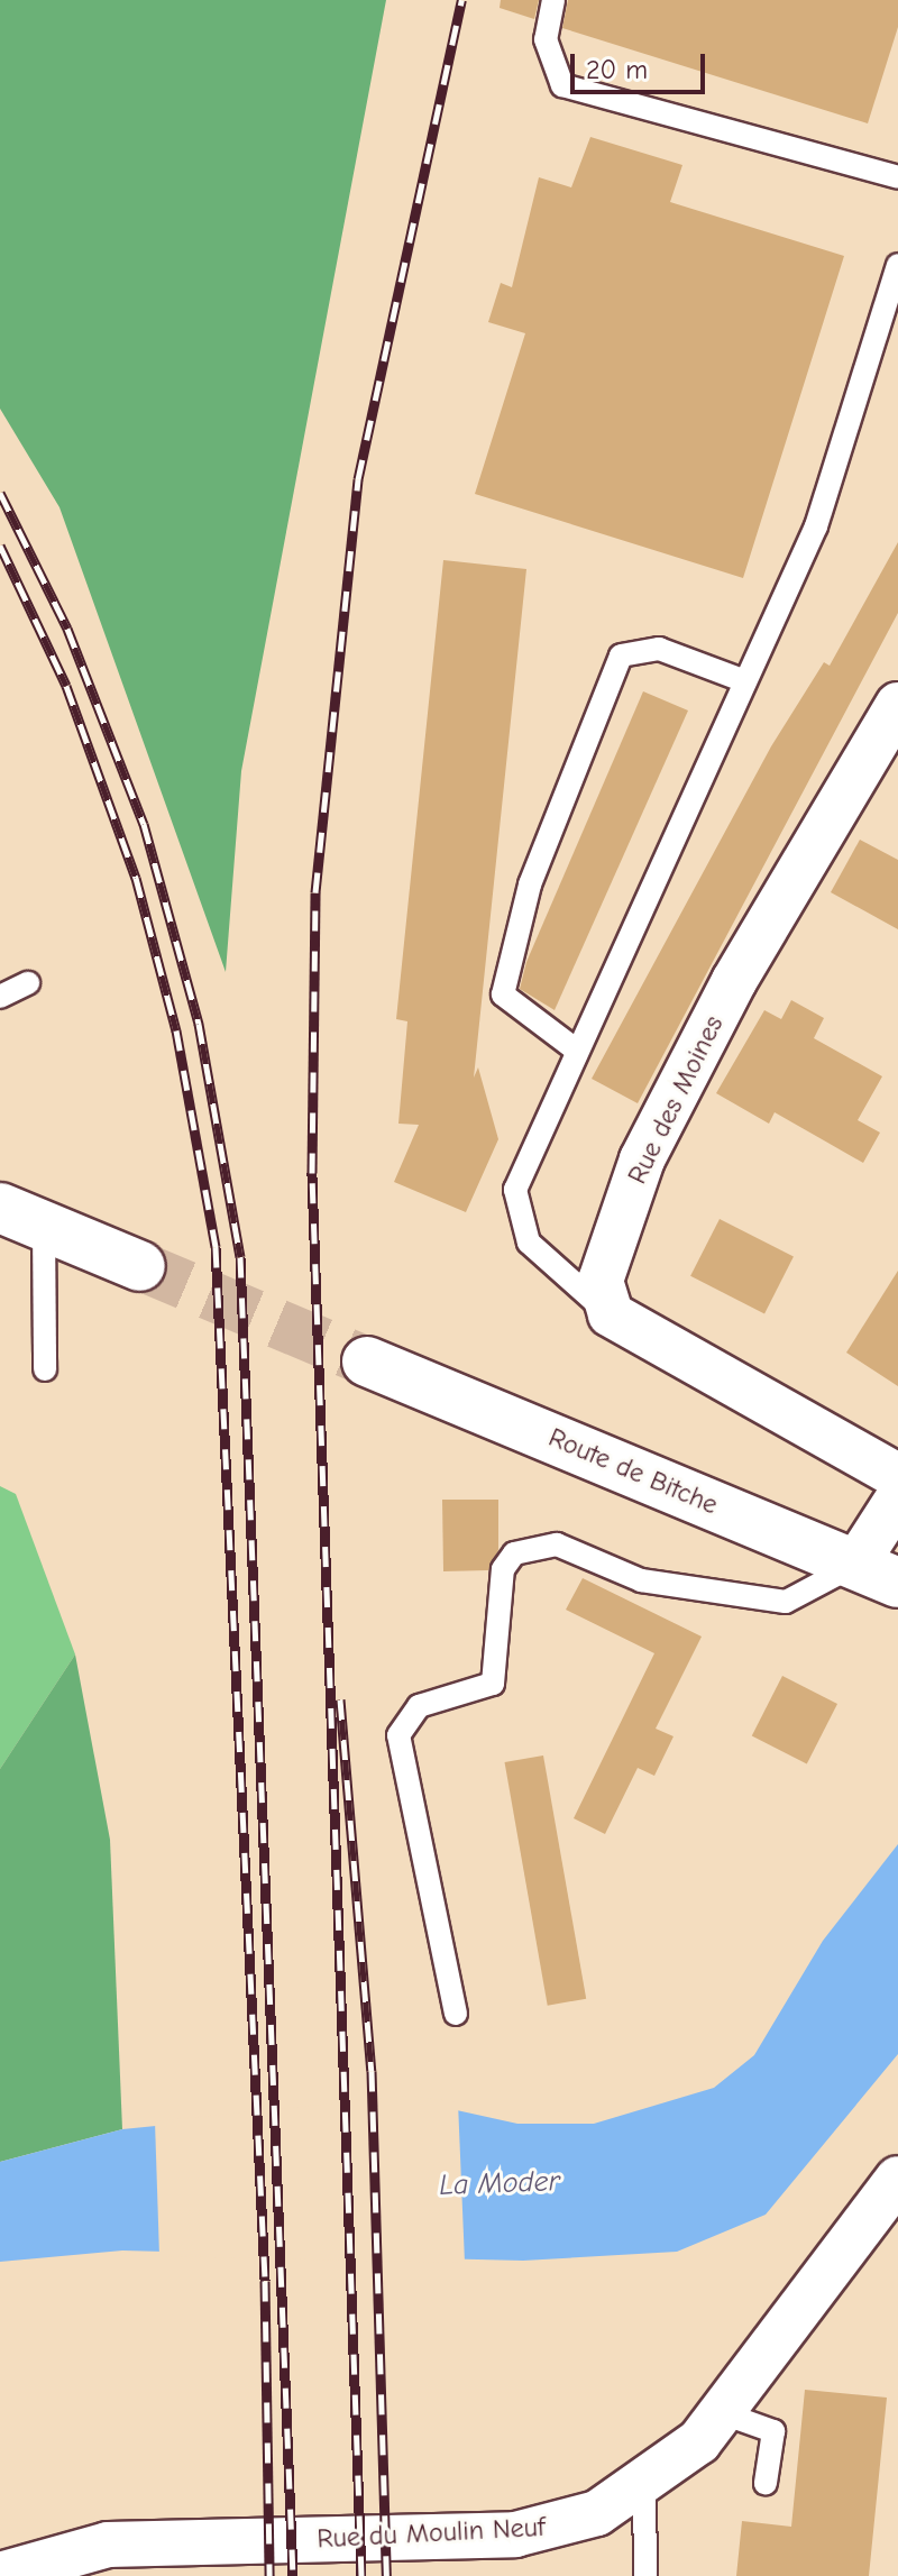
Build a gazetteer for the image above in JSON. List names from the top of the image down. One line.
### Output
{"streets":{"main road":["Route de Bitche"],"street":["Rue des Moines","Rue du Moulin Neuf"]},"water":["La Moder"],"scale_bar":"20 m"}
